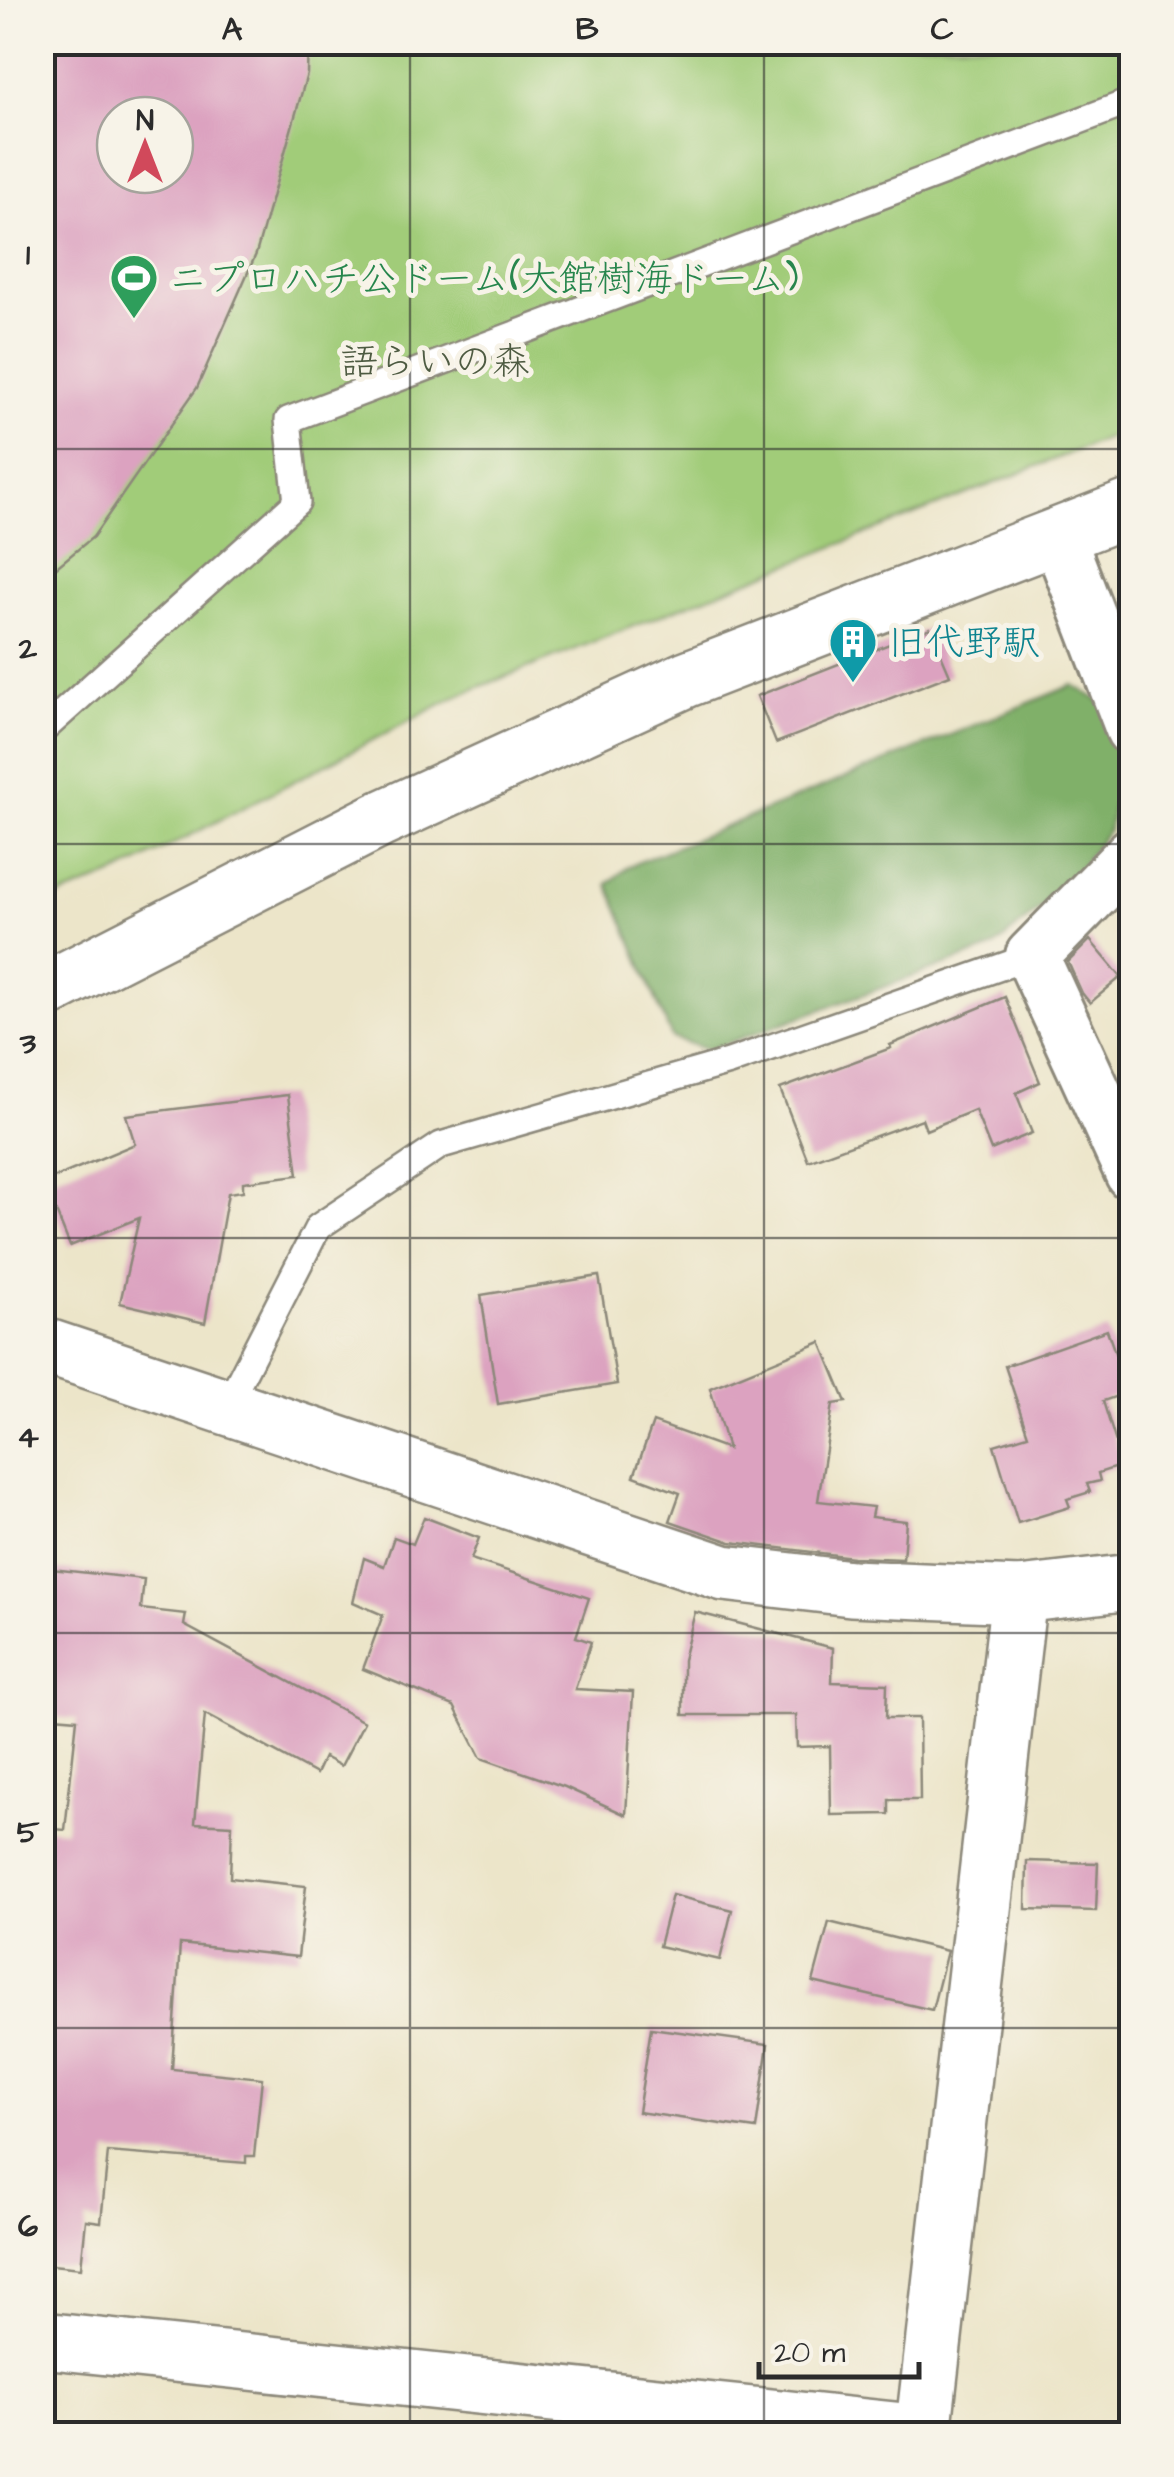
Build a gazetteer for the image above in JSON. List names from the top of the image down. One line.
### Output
{"parks":["語らいの森"],"places":{"sports":["ニプロハチ公ドーム(大館樹海ドーム)"],"building":["旧代野駅"]},"scale_bar":"20 m","north":"top","grid":{"columns":["A","B","C"],"rows":["1","2","3","4","5","6"]}}
